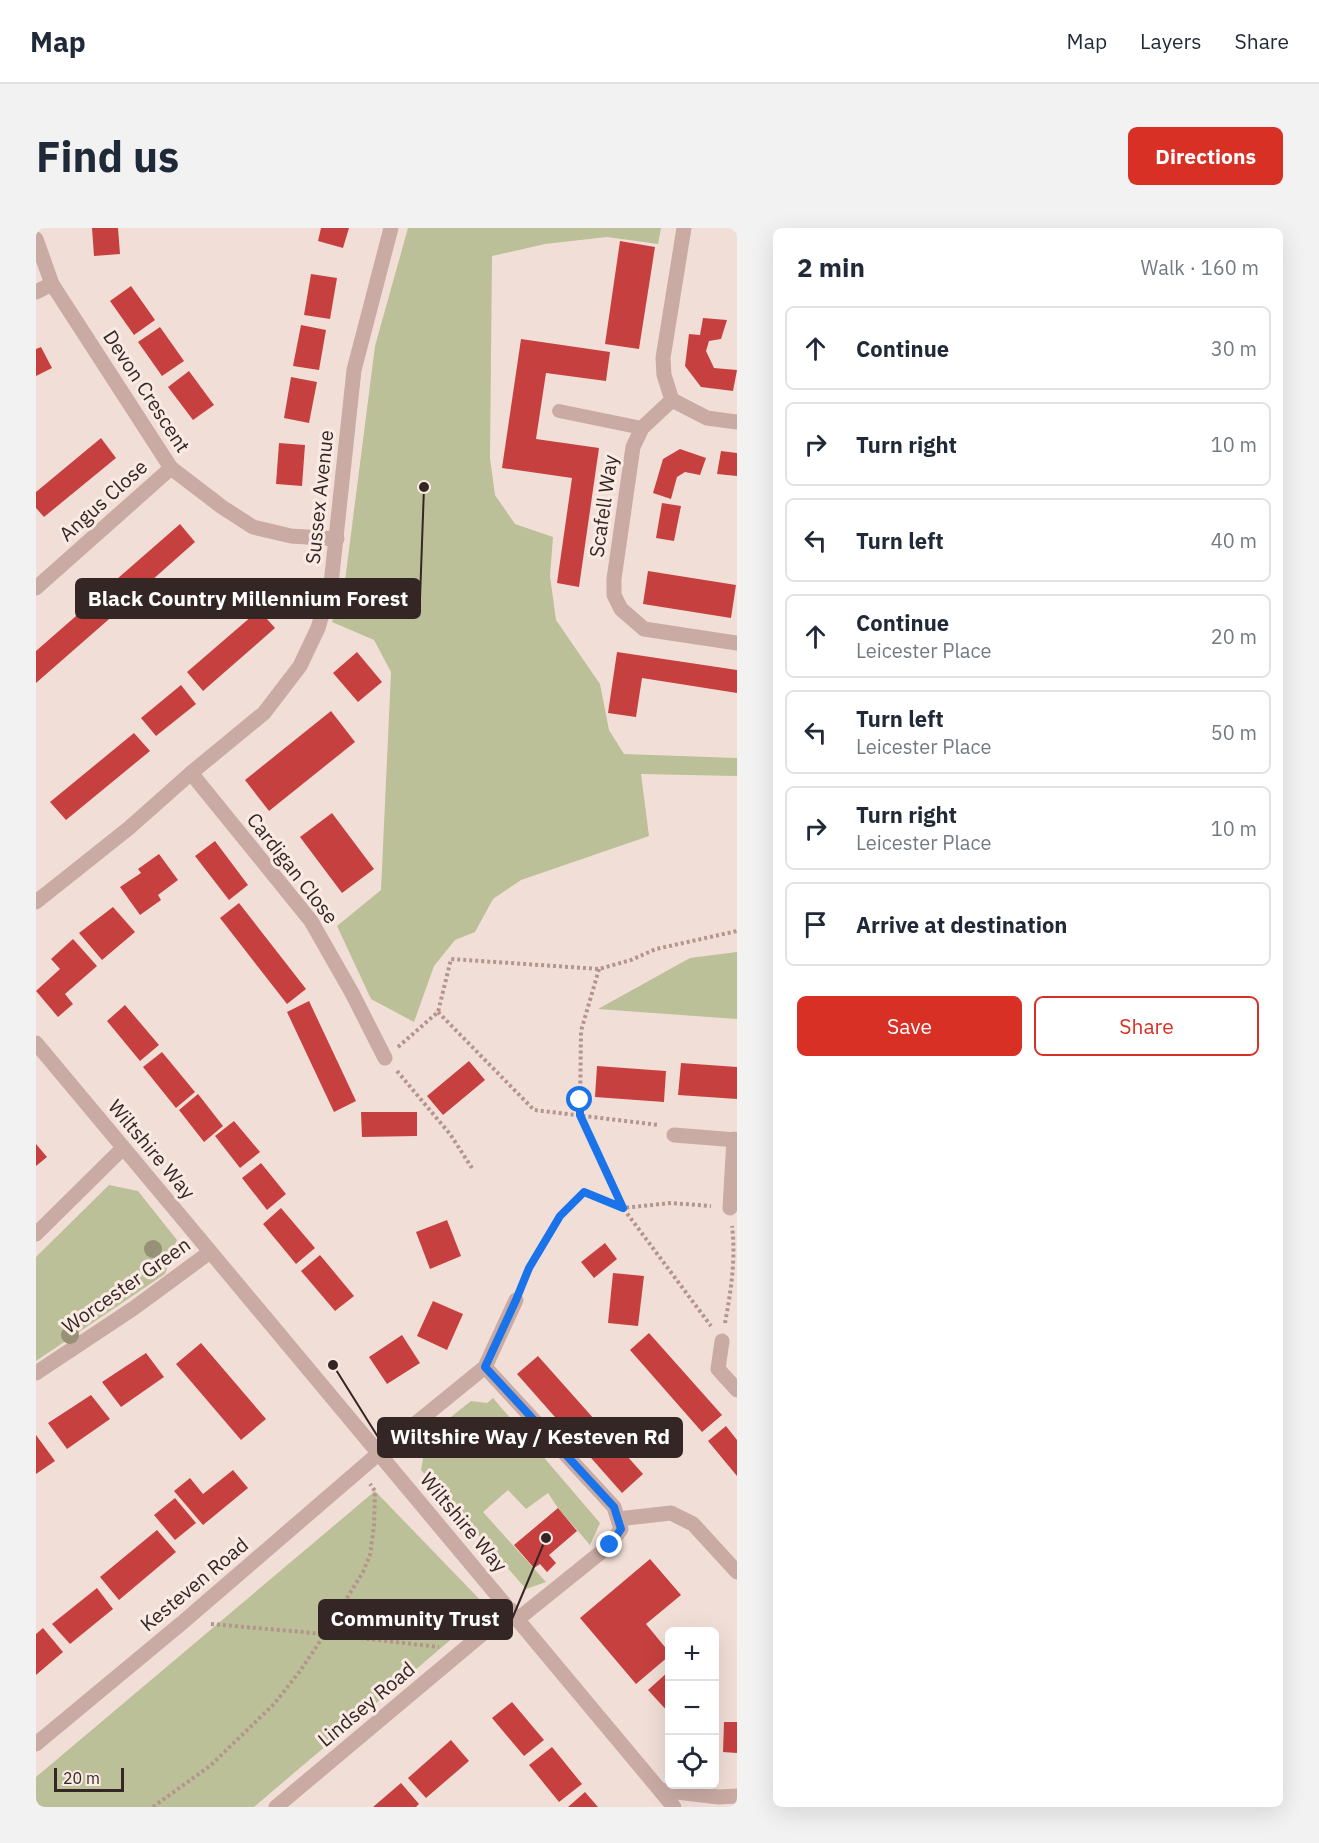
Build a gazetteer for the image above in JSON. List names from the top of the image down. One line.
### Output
{"streets":{"street":["Devon Crescent","Sussex Avenue","Angus Close","Scafell Way","Cardigan Close","Wiltshire Way","Worcester Green","Kesteven Road","Lindsey Road"]},"crossings":[["Devon Crescent","Sussex Avenue"],["Devon Crescent","Angus Close"],["Sussex Avenue","Cardigan Close"],["Wiltshire Way","Worcester Green"],["Wiltshire Way","Kesteven Road"],["Wiltshire Way","Lindsey Road"]],"places":["Black Country Millennium Forest","Wiltshire Way / Kesteven Rd","Community Trust"],"scale_bar":"20 m","page":{"header":"Map","nav":["Map","Layers","Share"],"buttons":["Directions",["Save","Share"]],"title":"Find us","heading":["2 min","Walk · 160 m"],"list":[["Continue","30 m"],["Turn right","10 m"],["Turn left","40 m"],["Continue","Leicester Place","20 m"],["Turn left","Leicester Place","50 m"],["Turn right","Leicester Place","10 m"],"Arrive at destination"],"map_buttons":["+","−"],"scale":"20 m"}}
